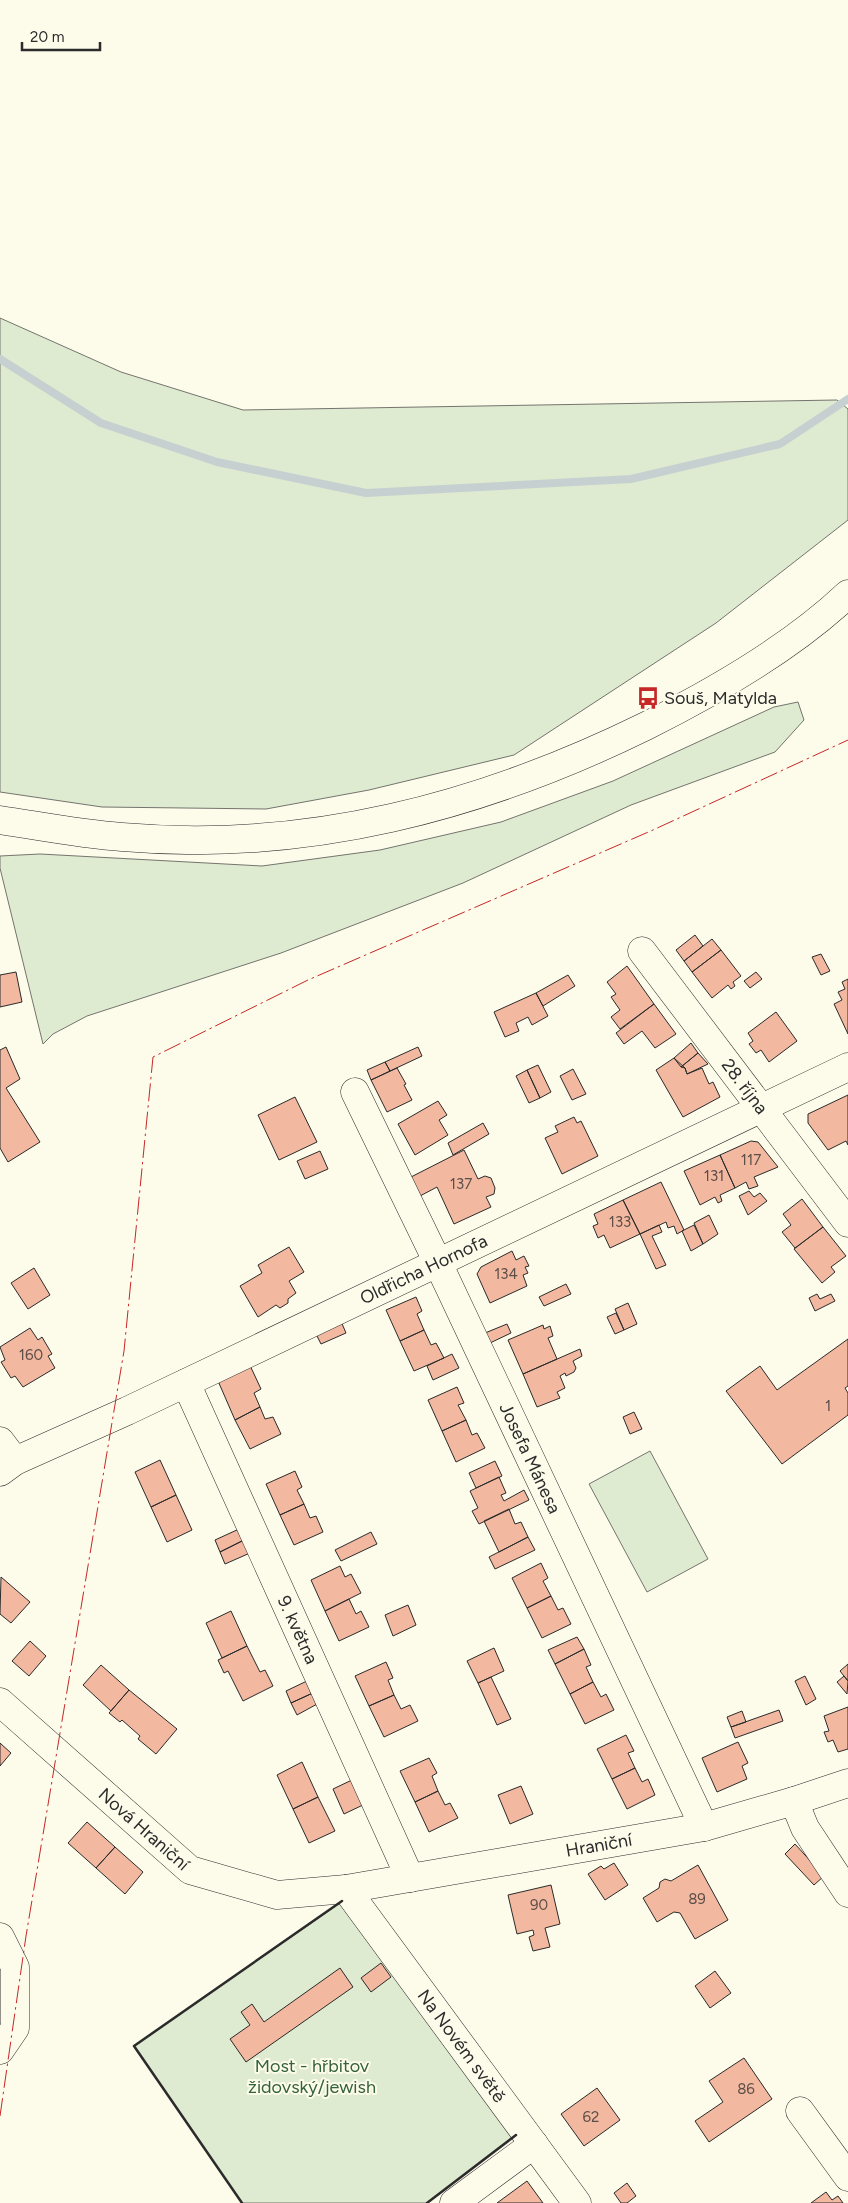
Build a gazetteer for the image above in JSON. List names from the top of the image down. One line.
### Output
{"streets":{"street":["28. října","Oldřicha Hornofa","Josefa Mánesa","9. května","Nová Hraniční","Hraniční","Na Novém světě"]},"crossings":[["28. října","Oldřicha Hornofa"],["Oldřicha Hornofa","Josefa Mánesa"],["Oldřicha Hornofa","9. května"],["Josefa Mánesa","Hraniční"],["9. května","Hraniční"],["Nová Hraniční","Hraniční"],["Nová Hraniční","Na Novém světě"],["Hraniční","Na Novém světě"]],"parks":["Most - hřbitov židovský/jewish"],"places":{"bus stop":["Souš, Matylda"]},"house_numbers":["117","131","137","133","134","160","1","89","90","86","62"],"scale_bar":"20 m"}
